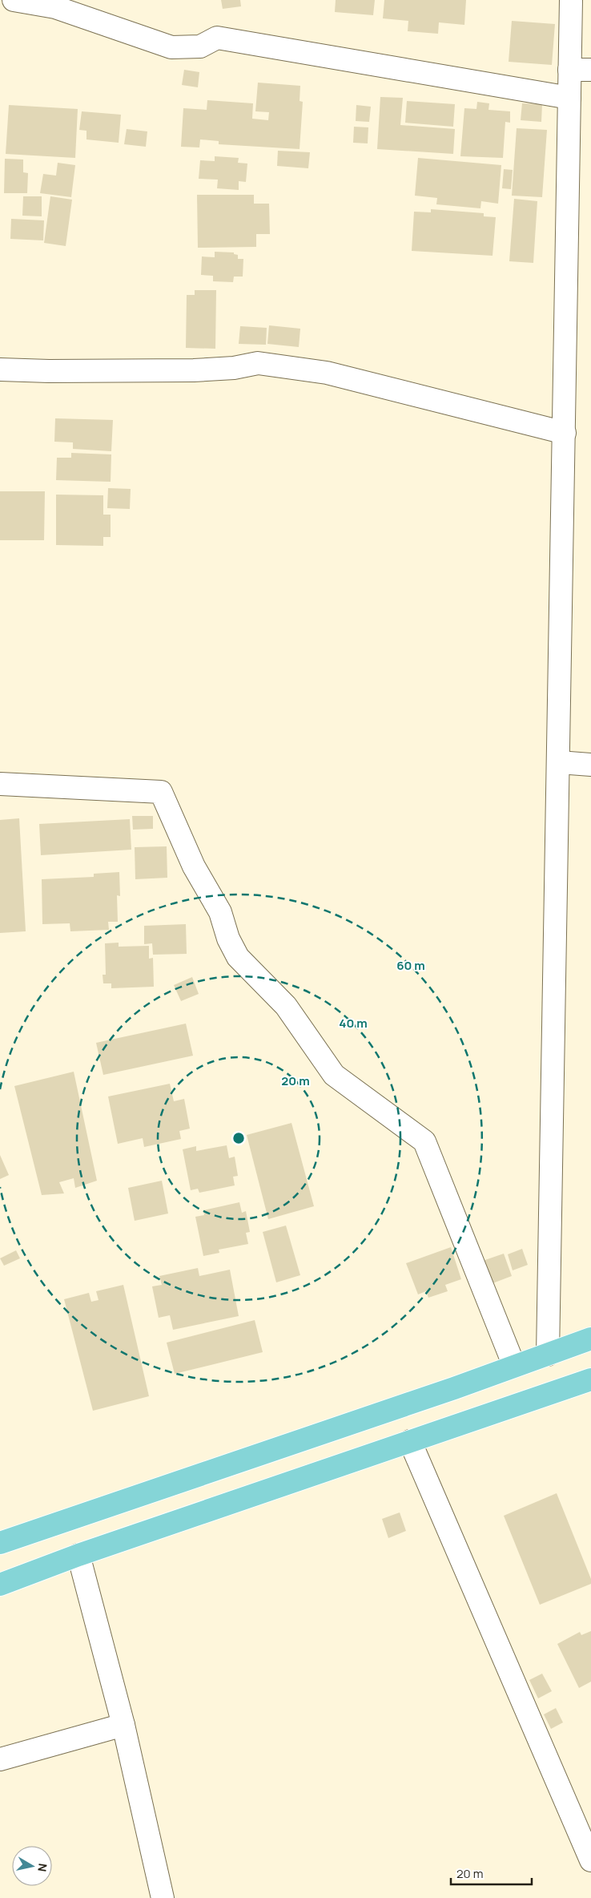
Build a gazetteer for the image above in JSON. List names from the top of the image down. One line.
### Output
{"scale_bar":"20 m","north":"right","rings":["60 m","40 m","20 m"]}
